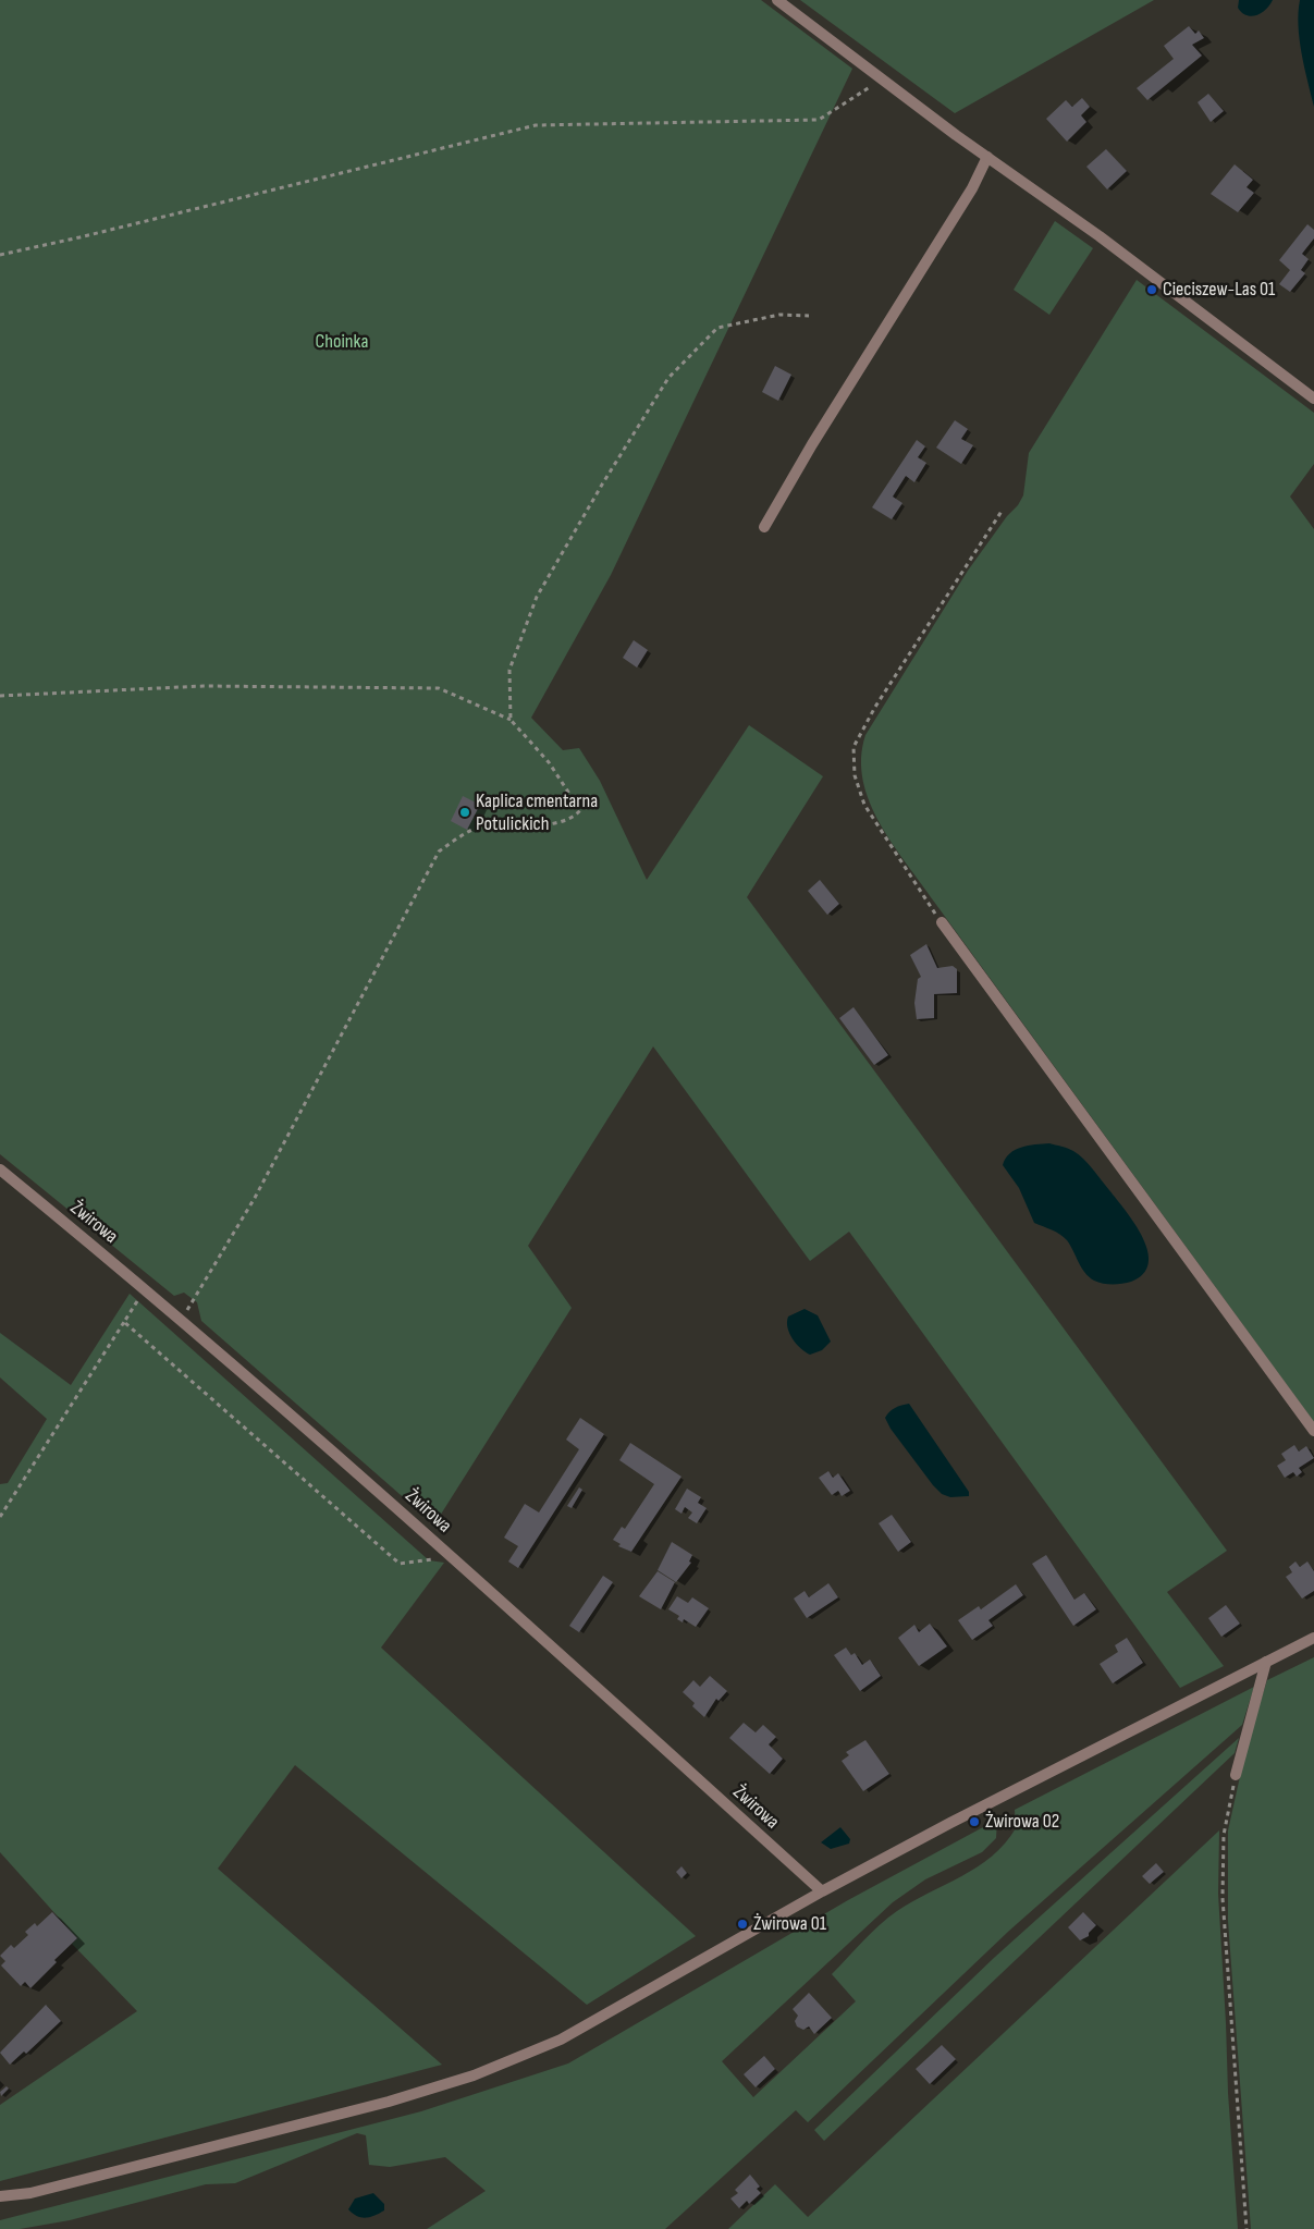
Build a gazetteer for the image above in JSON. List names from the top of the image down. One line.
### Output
{"streets":{"street":["Żwirowa"]},"parks":["Choinka"],"places":["Cieciszew-Las 01","Kaplica cmentarna Potulickich","Żwirowa 02","Żwirowa 01"]}
